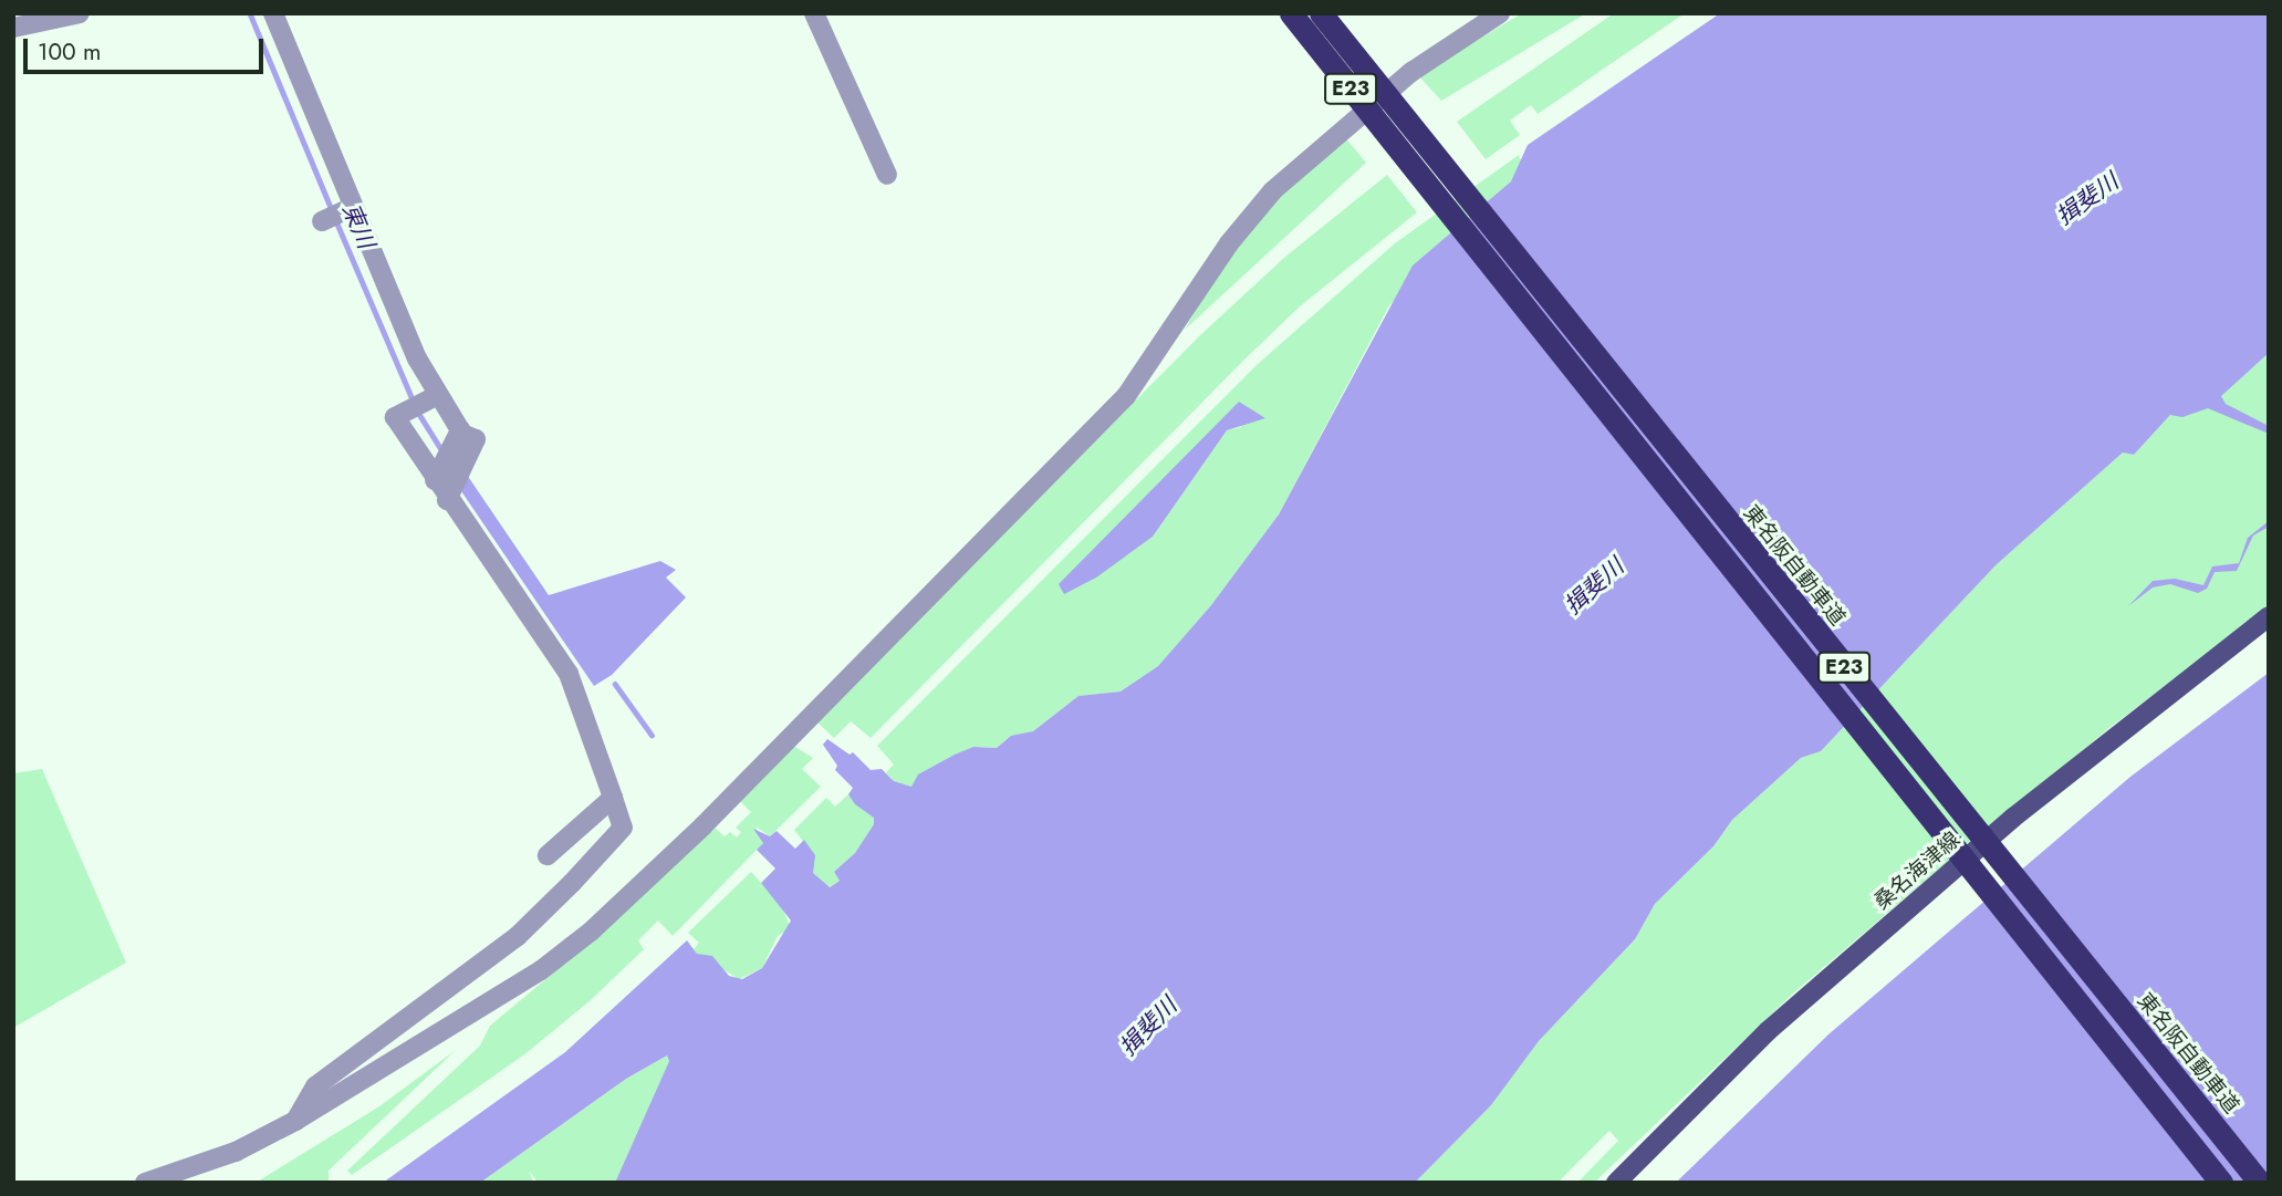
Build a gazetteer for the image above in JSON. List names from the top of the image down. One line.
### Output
{"streets":{"highway":["E23","東名阪自動車道"],"main road":["桑名海津線"]},"water":["揖斐川","東川"],"scale_bar":"100 m"}
